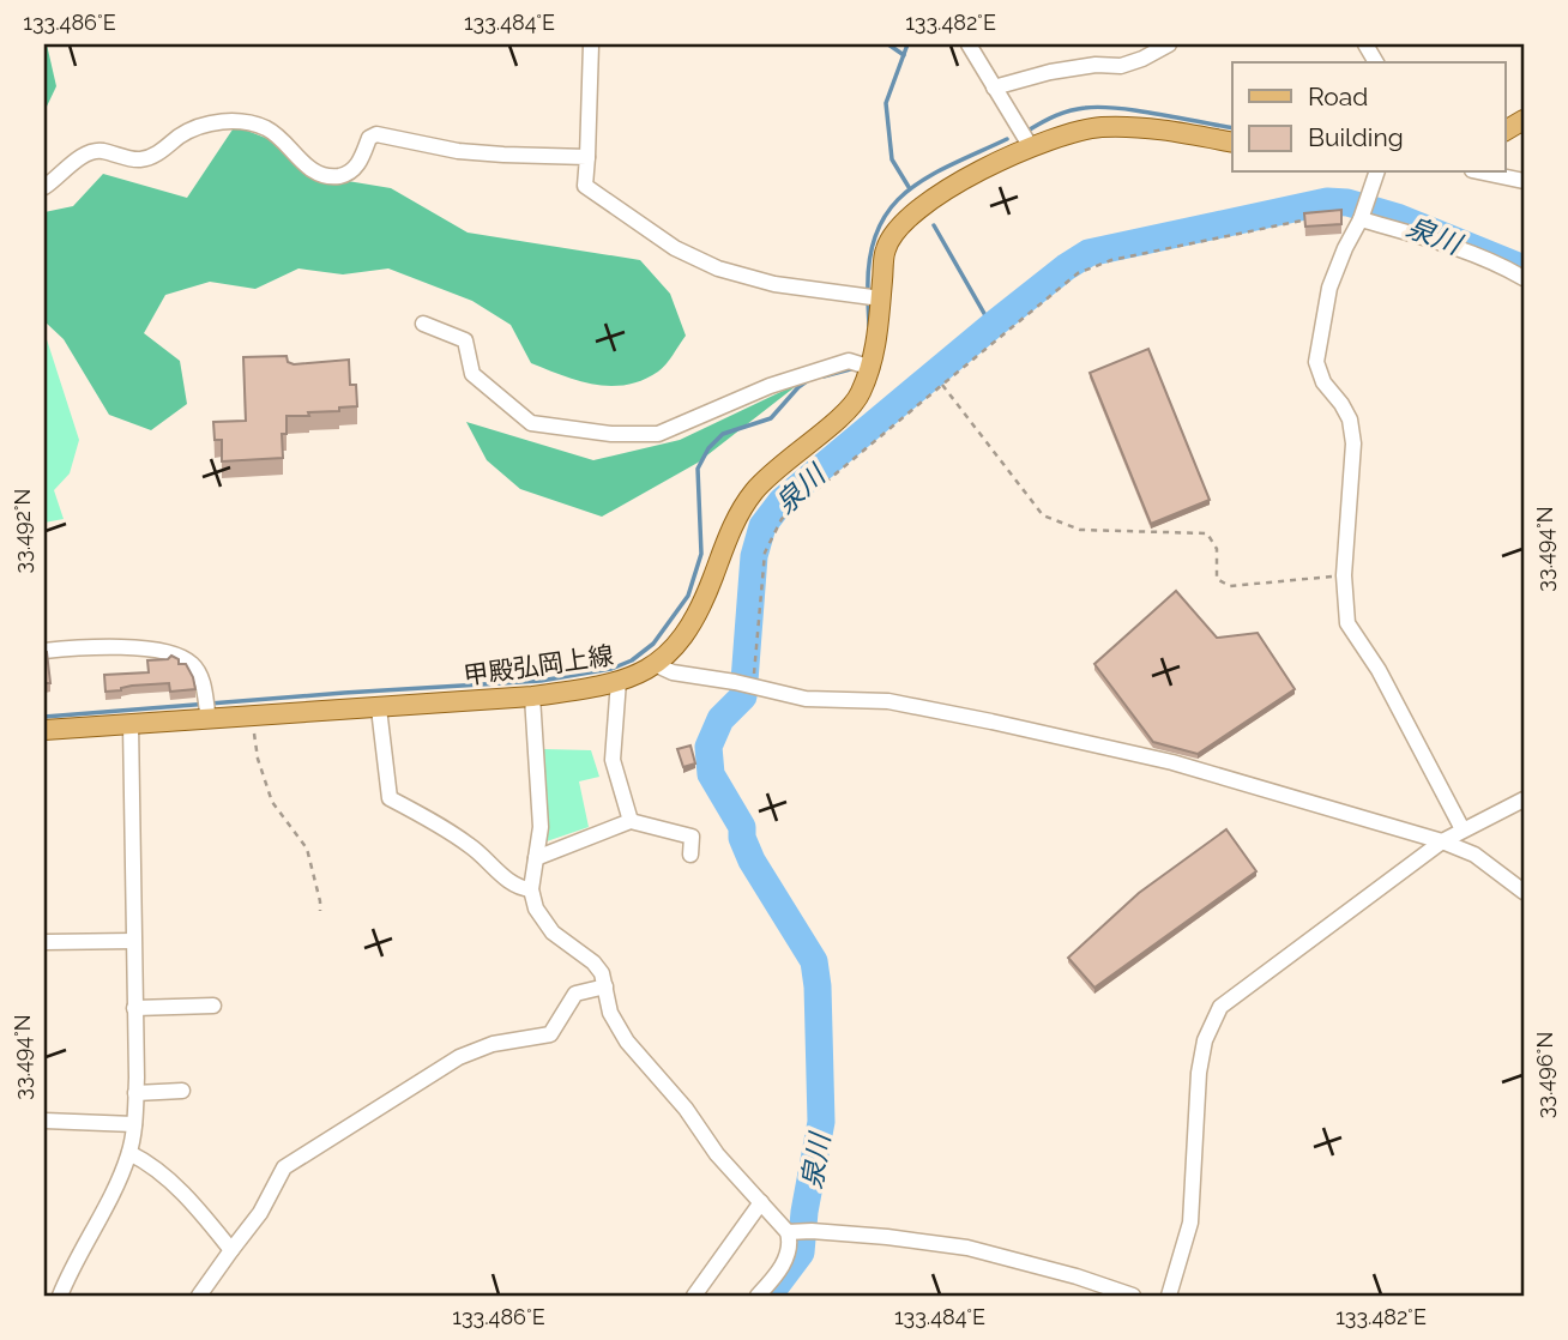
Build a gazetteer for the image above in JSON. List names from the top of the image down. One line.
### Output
{"streets":{"main road":["甲殿弘岡上線"]},"water":["泉川"],"legend":["Road","Building"],"coordinates":["133.486°E","133.484°E","133.482°E","33.492°N","33.494°N","33.496°N"]}
